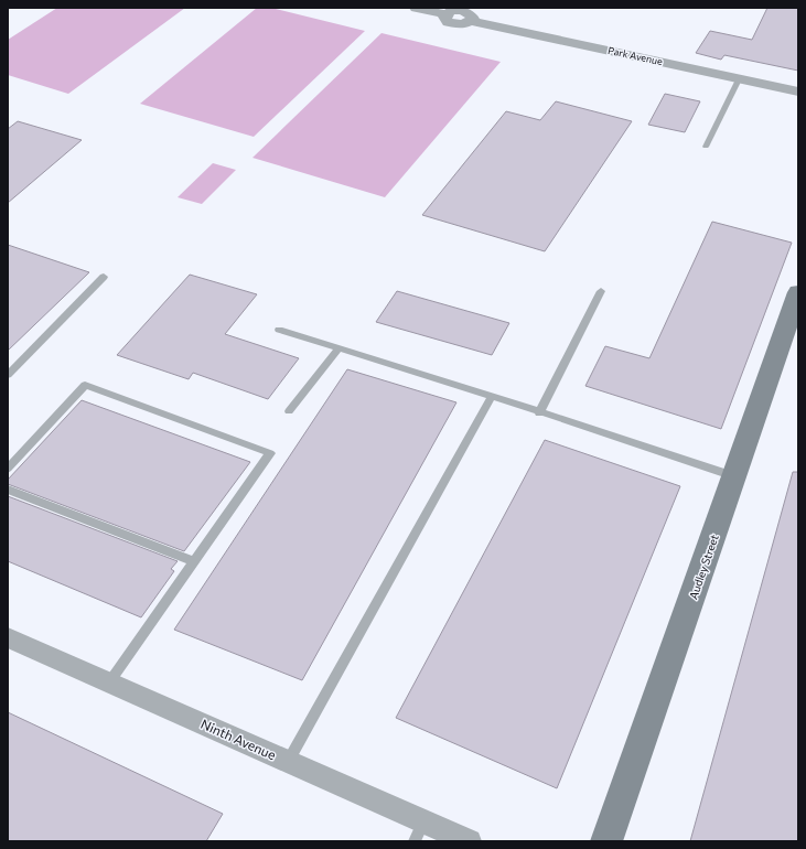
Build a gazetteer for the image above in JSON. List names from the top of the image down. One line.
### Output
{"streets":{"street":["Park Avenue","Audley Street","Ninth Avenue"]}}
